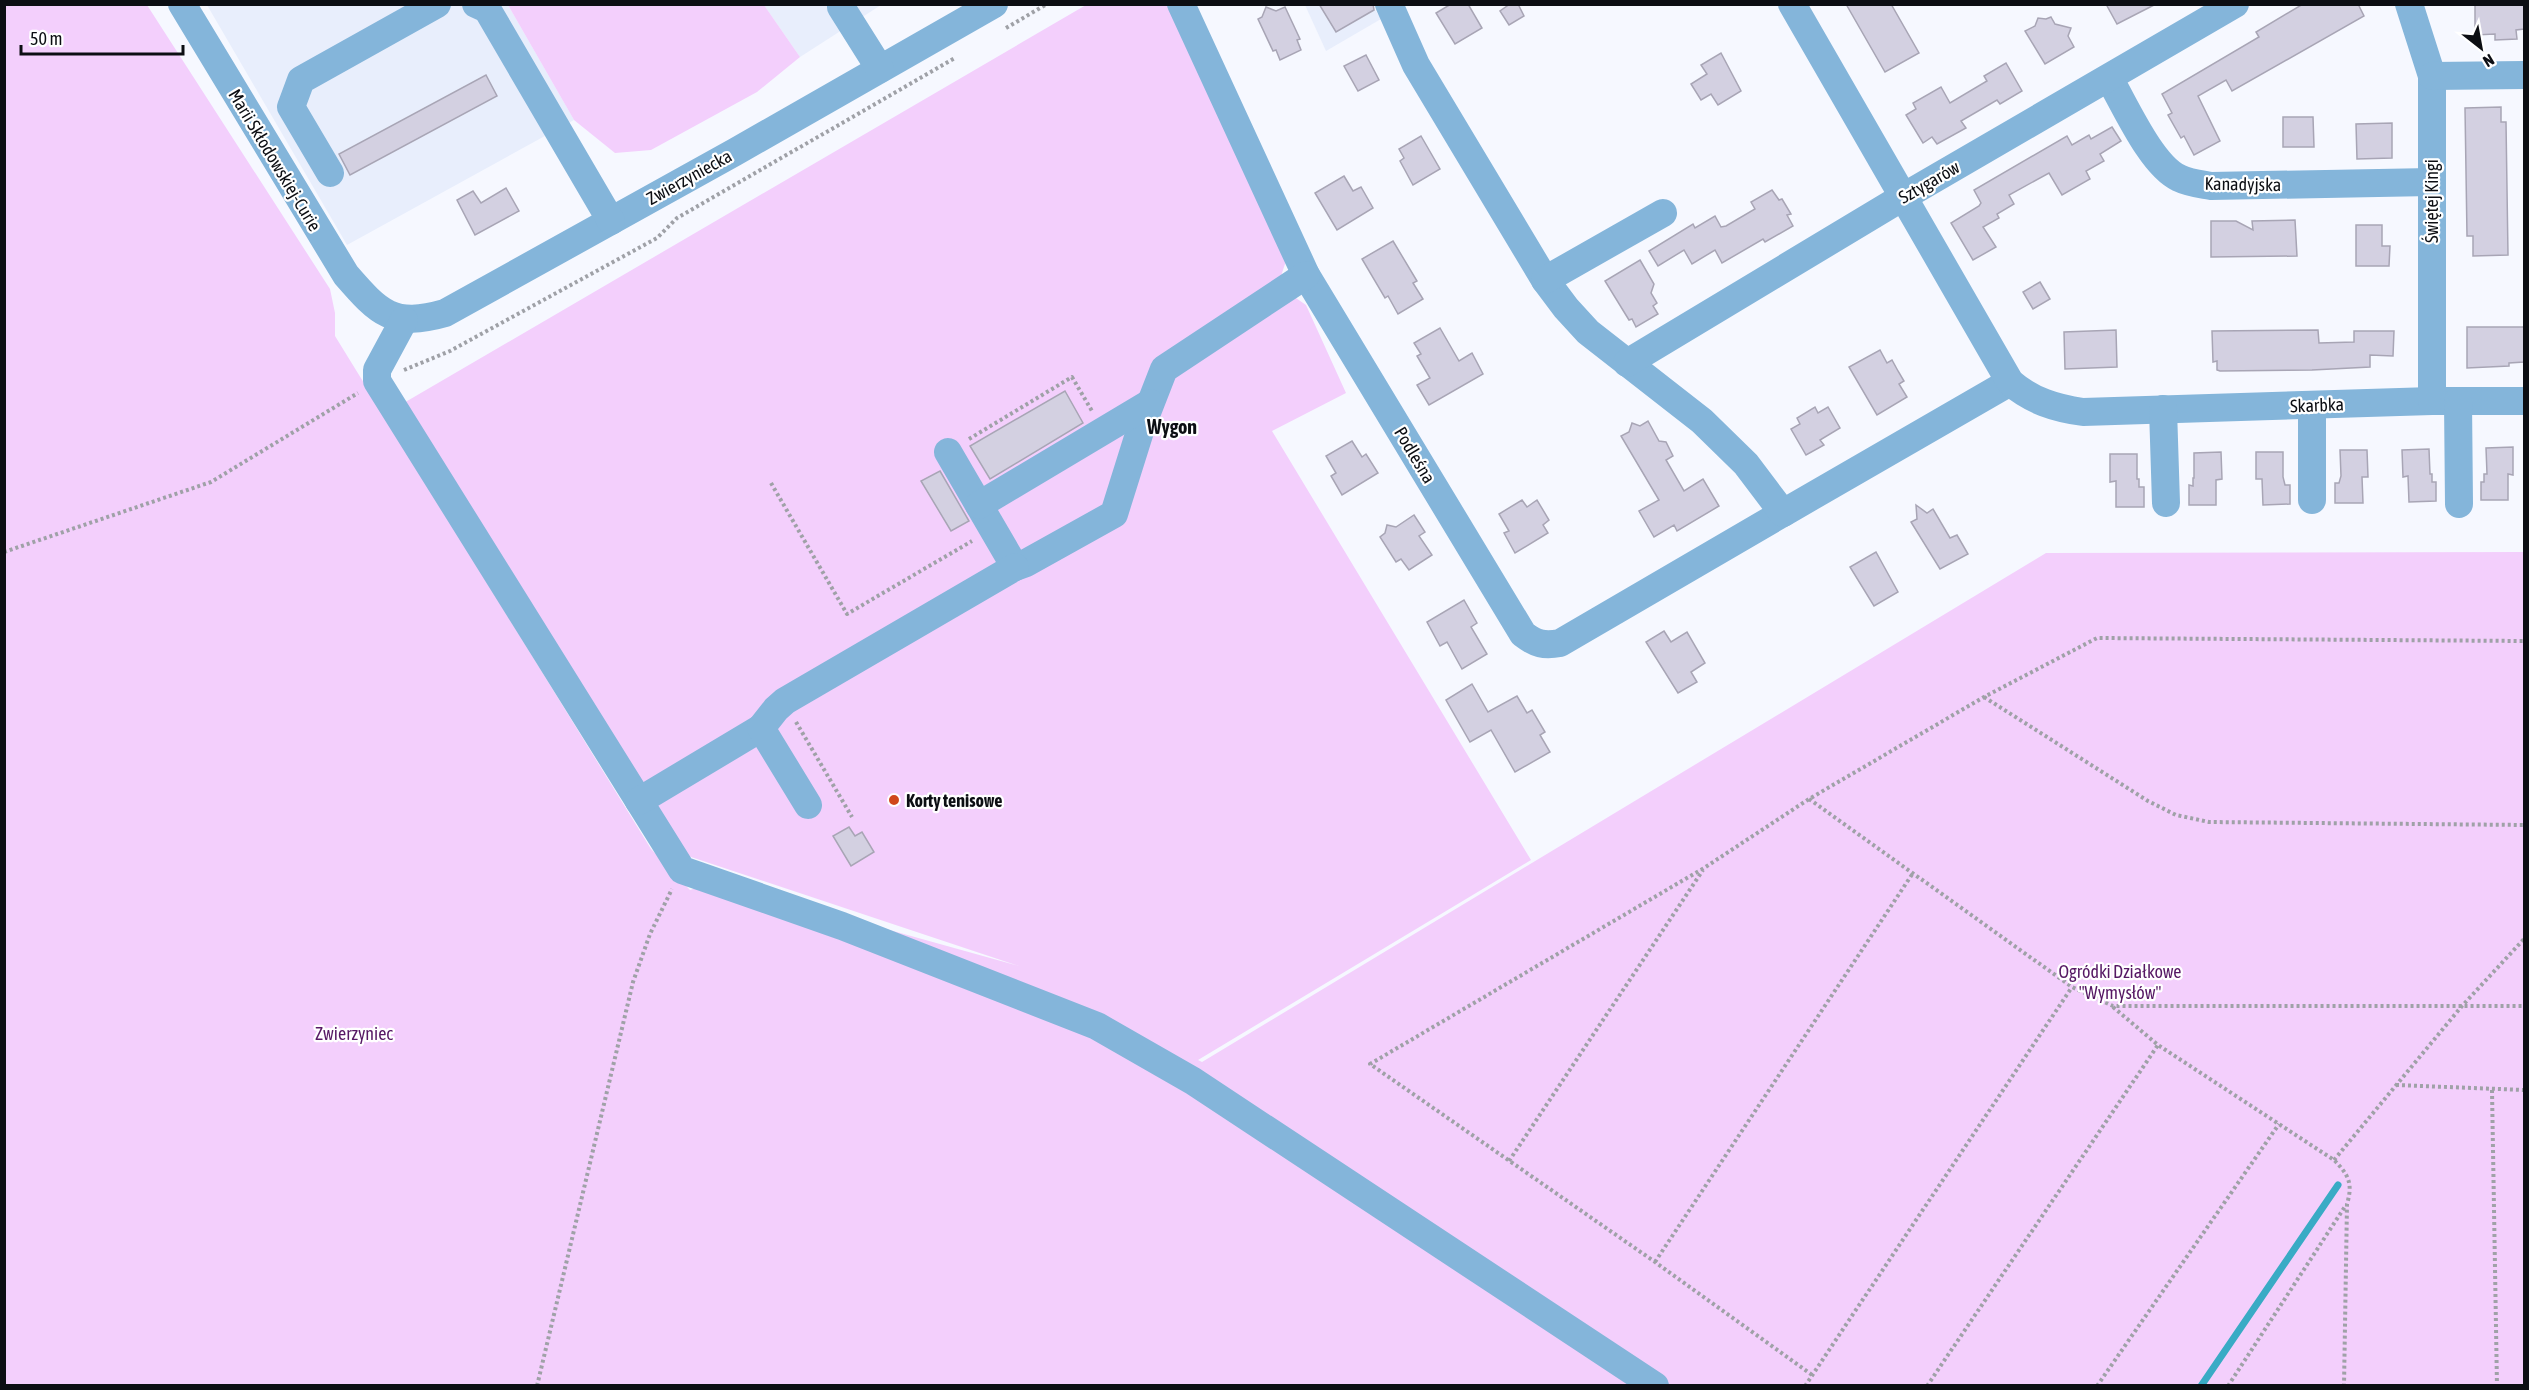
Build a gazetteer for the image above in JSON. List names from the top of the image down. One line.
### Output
{"streets":{"street":["Marii Skłodowskiej-Curie","Zwierzyniecka","Sztygarów","Kanadyjska","Świętej Kingi","Skarbka","Podleśna"]},"crossings":[["Marii Skłodowskiej-Curie","Zwierzyniecka"],["Sztygarów","Kanadyjska"],["Kanadyjska","Świętej Kingi"],["Świętej Kingi","Skarbka"],["Skarbka","Podleśna"]],"districts":["Wygon"],"parks":["Ogródki Działkowe \"Wymysłów\"","Zwierzyniec"],"places":["Korty tenisowe"],"scale_bar":"50 m","north":"bottom right"}
